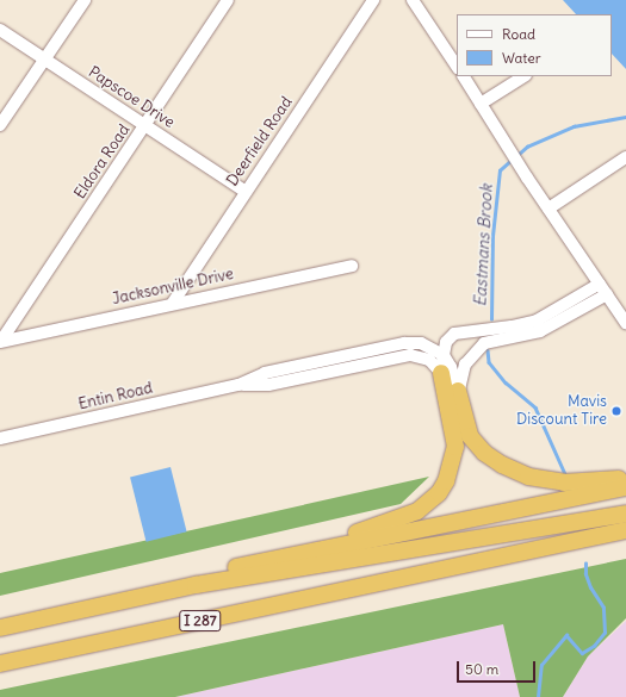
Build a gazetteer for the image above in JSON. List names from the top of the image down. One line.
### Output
{"streets":{"highway":["I 287"],"street":["Papscoe Drive","Deerfield Road","Eldora Road","Jacksonville Drive","Entin Road"]},"crossings":[["Papscoe Drive","Deerfield Road"],["Papscoe Drive","Eldora Road"],["Deerfield Road","Jacksonville Drive"],["Eldora Road","Jacksonville Drive"]],"water":["Eastmans Brook"],"places":["Mavis Discount Tire"],"legend":["Road","Water"],"scale_bar":"50 m"}
